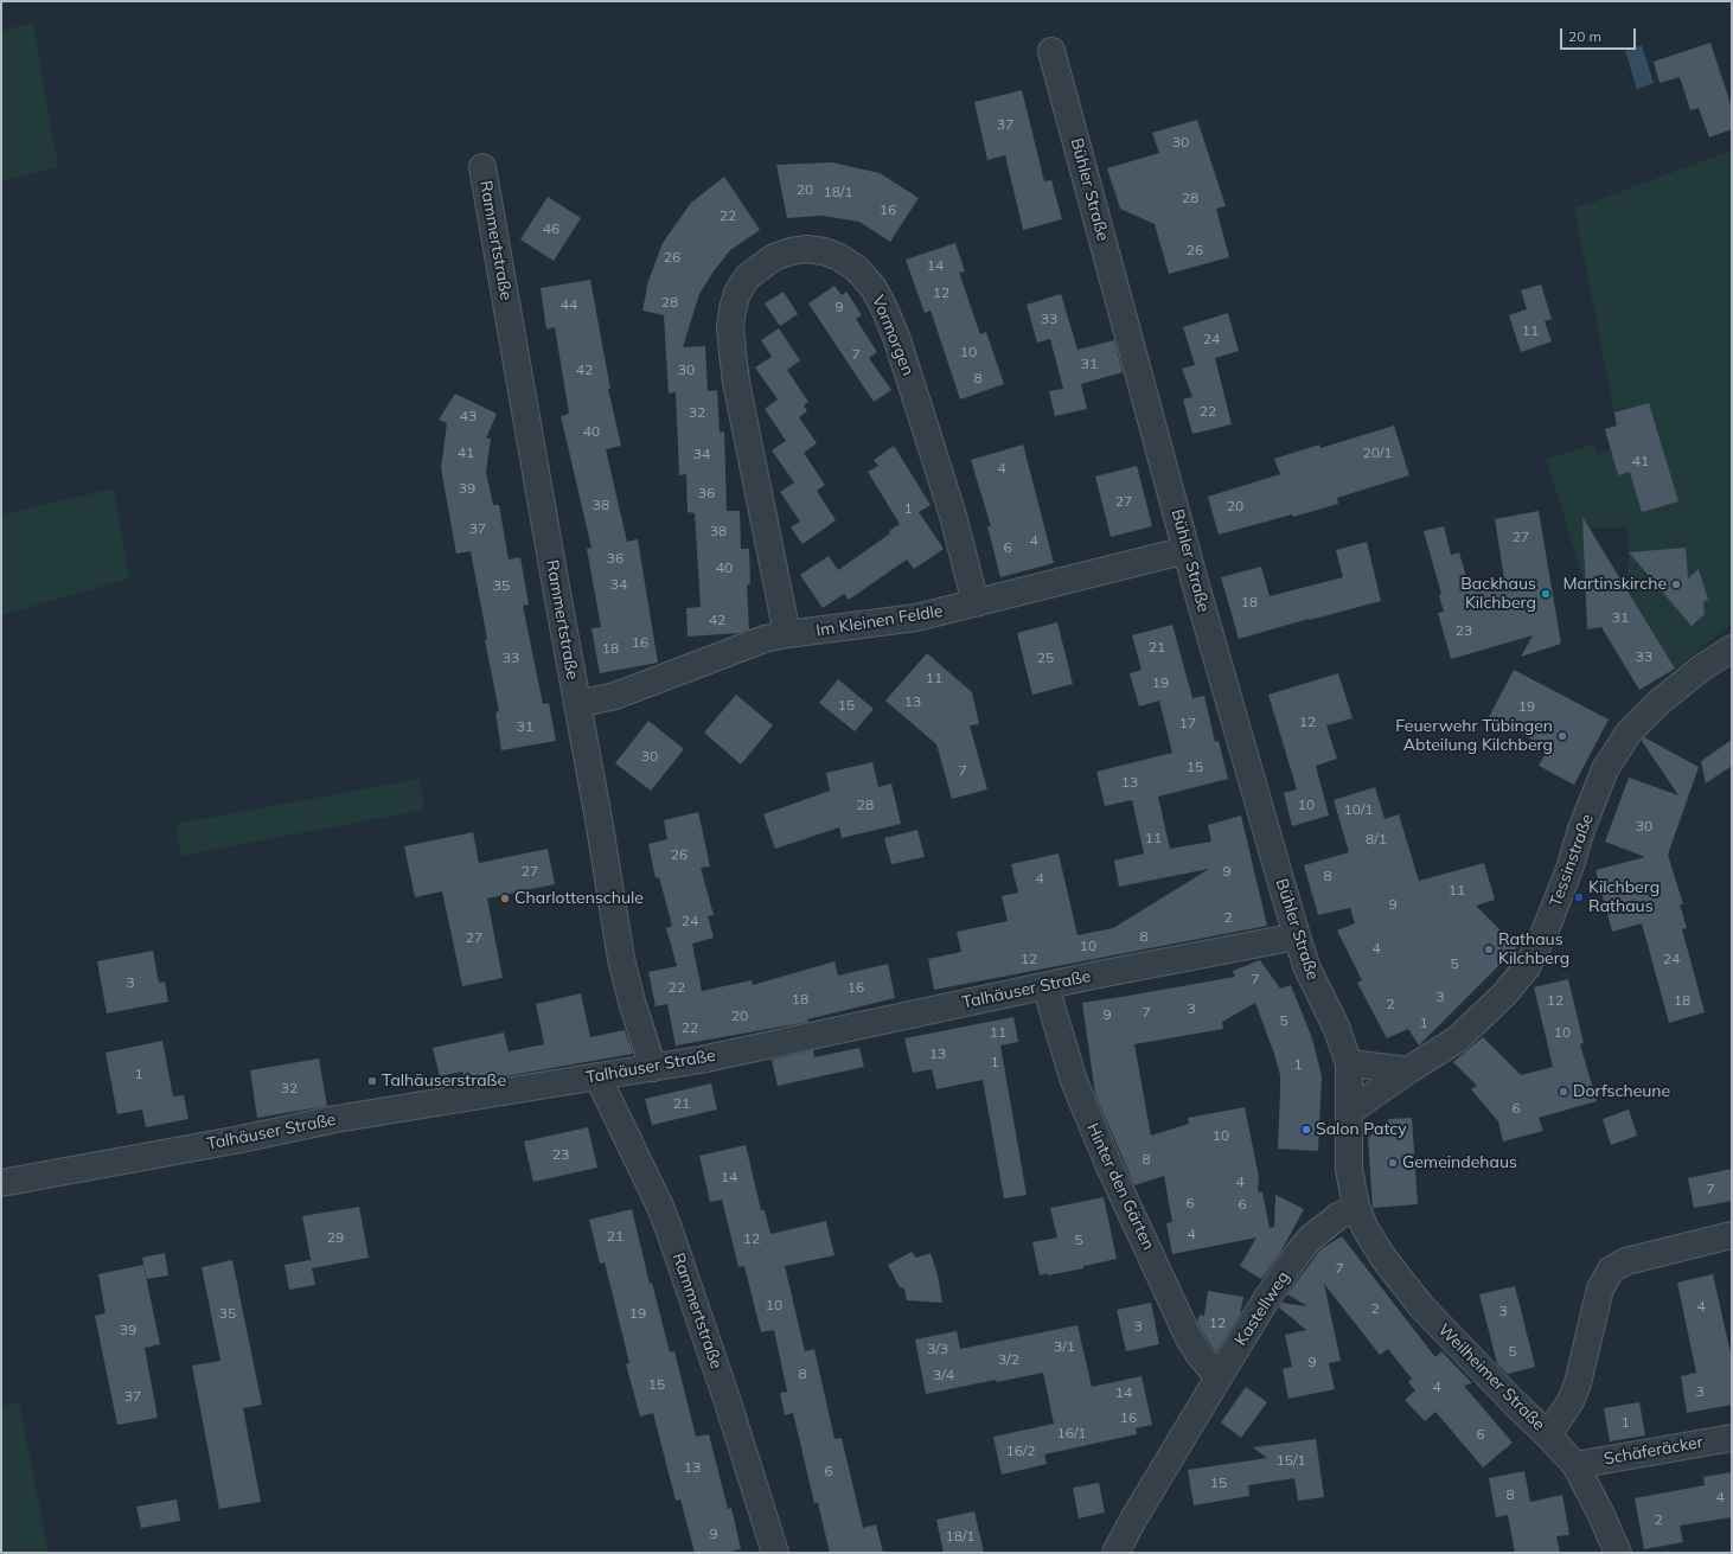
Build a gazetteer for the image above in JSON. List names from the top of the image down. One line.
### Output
{"streets":{"street":["Bühler Straße","Rammertstraße","Vormorgen","Im Kleinen Feldle","Tessinstraße","Talhäuser Straße","Hinter den Gärten","Kastellweg","Weilheimer Straße","Schäferäcker"]},"crossings":[["Bühler Straße","Im Kleinen Feldle"],["Bühler Straße","Talhäuser Straße"],["Rammertstraße","Im Kleinen Feldle"],["Rammertstraße","Talhäuser Straße"],["Vormorgen","Im Kleinen Feldle"],["Talhäuser Straße","Hinter den Gärten"],["Hinter den Gärten","Kastellweg"],["Kastellweg","Weilheimer Straße"],["Weilheimer Straße","Schäferäcker"]],"places":["Martinskirche","Backhaus Kilchberg","Feuerwehr Tübingen Abteilung Kilchberg","Kilchberg Rathaus","Charlottenschule","Rathaus Kilchberg","Talhäuserstraße","Dorfscheune","Salon Patcy","Gemeindehaus"],"house_numbers":["37","30","20","18/1","28","16","22","46","26","26","14","12","28","44","9","33","11","24","10","7","31","42","30","8","22","32","43","40","41","20/1","34","41","4","39","36","27","38","20","1","37","38","27","4","6","36","40","34","35","18","31","42","23","16","21","18","33","33","25","11","19","13","15","19","12","17","31","30","15","7","13","28","10","10/1","30","11","8/1","26","27","9","8","4","11","9","2","24","8","27","10","4","12","24","5","7","3","22","16","3","18","12","18","2","3","7","9","20","5","1","22","11","10","13","1","1","1","32","21","6","10","23","8","14","4","7","6","6","4","21","29","12","5","7","10","4","2","3","35","19","12","3","39","3/1","3/3","5","3/2","9","8","3/4","15","4","3","14","37","16","1","16/1","6","16/2","15/1","13","6","15","8","4","2","9","18/1"],"scale_bar":"20 m"}
